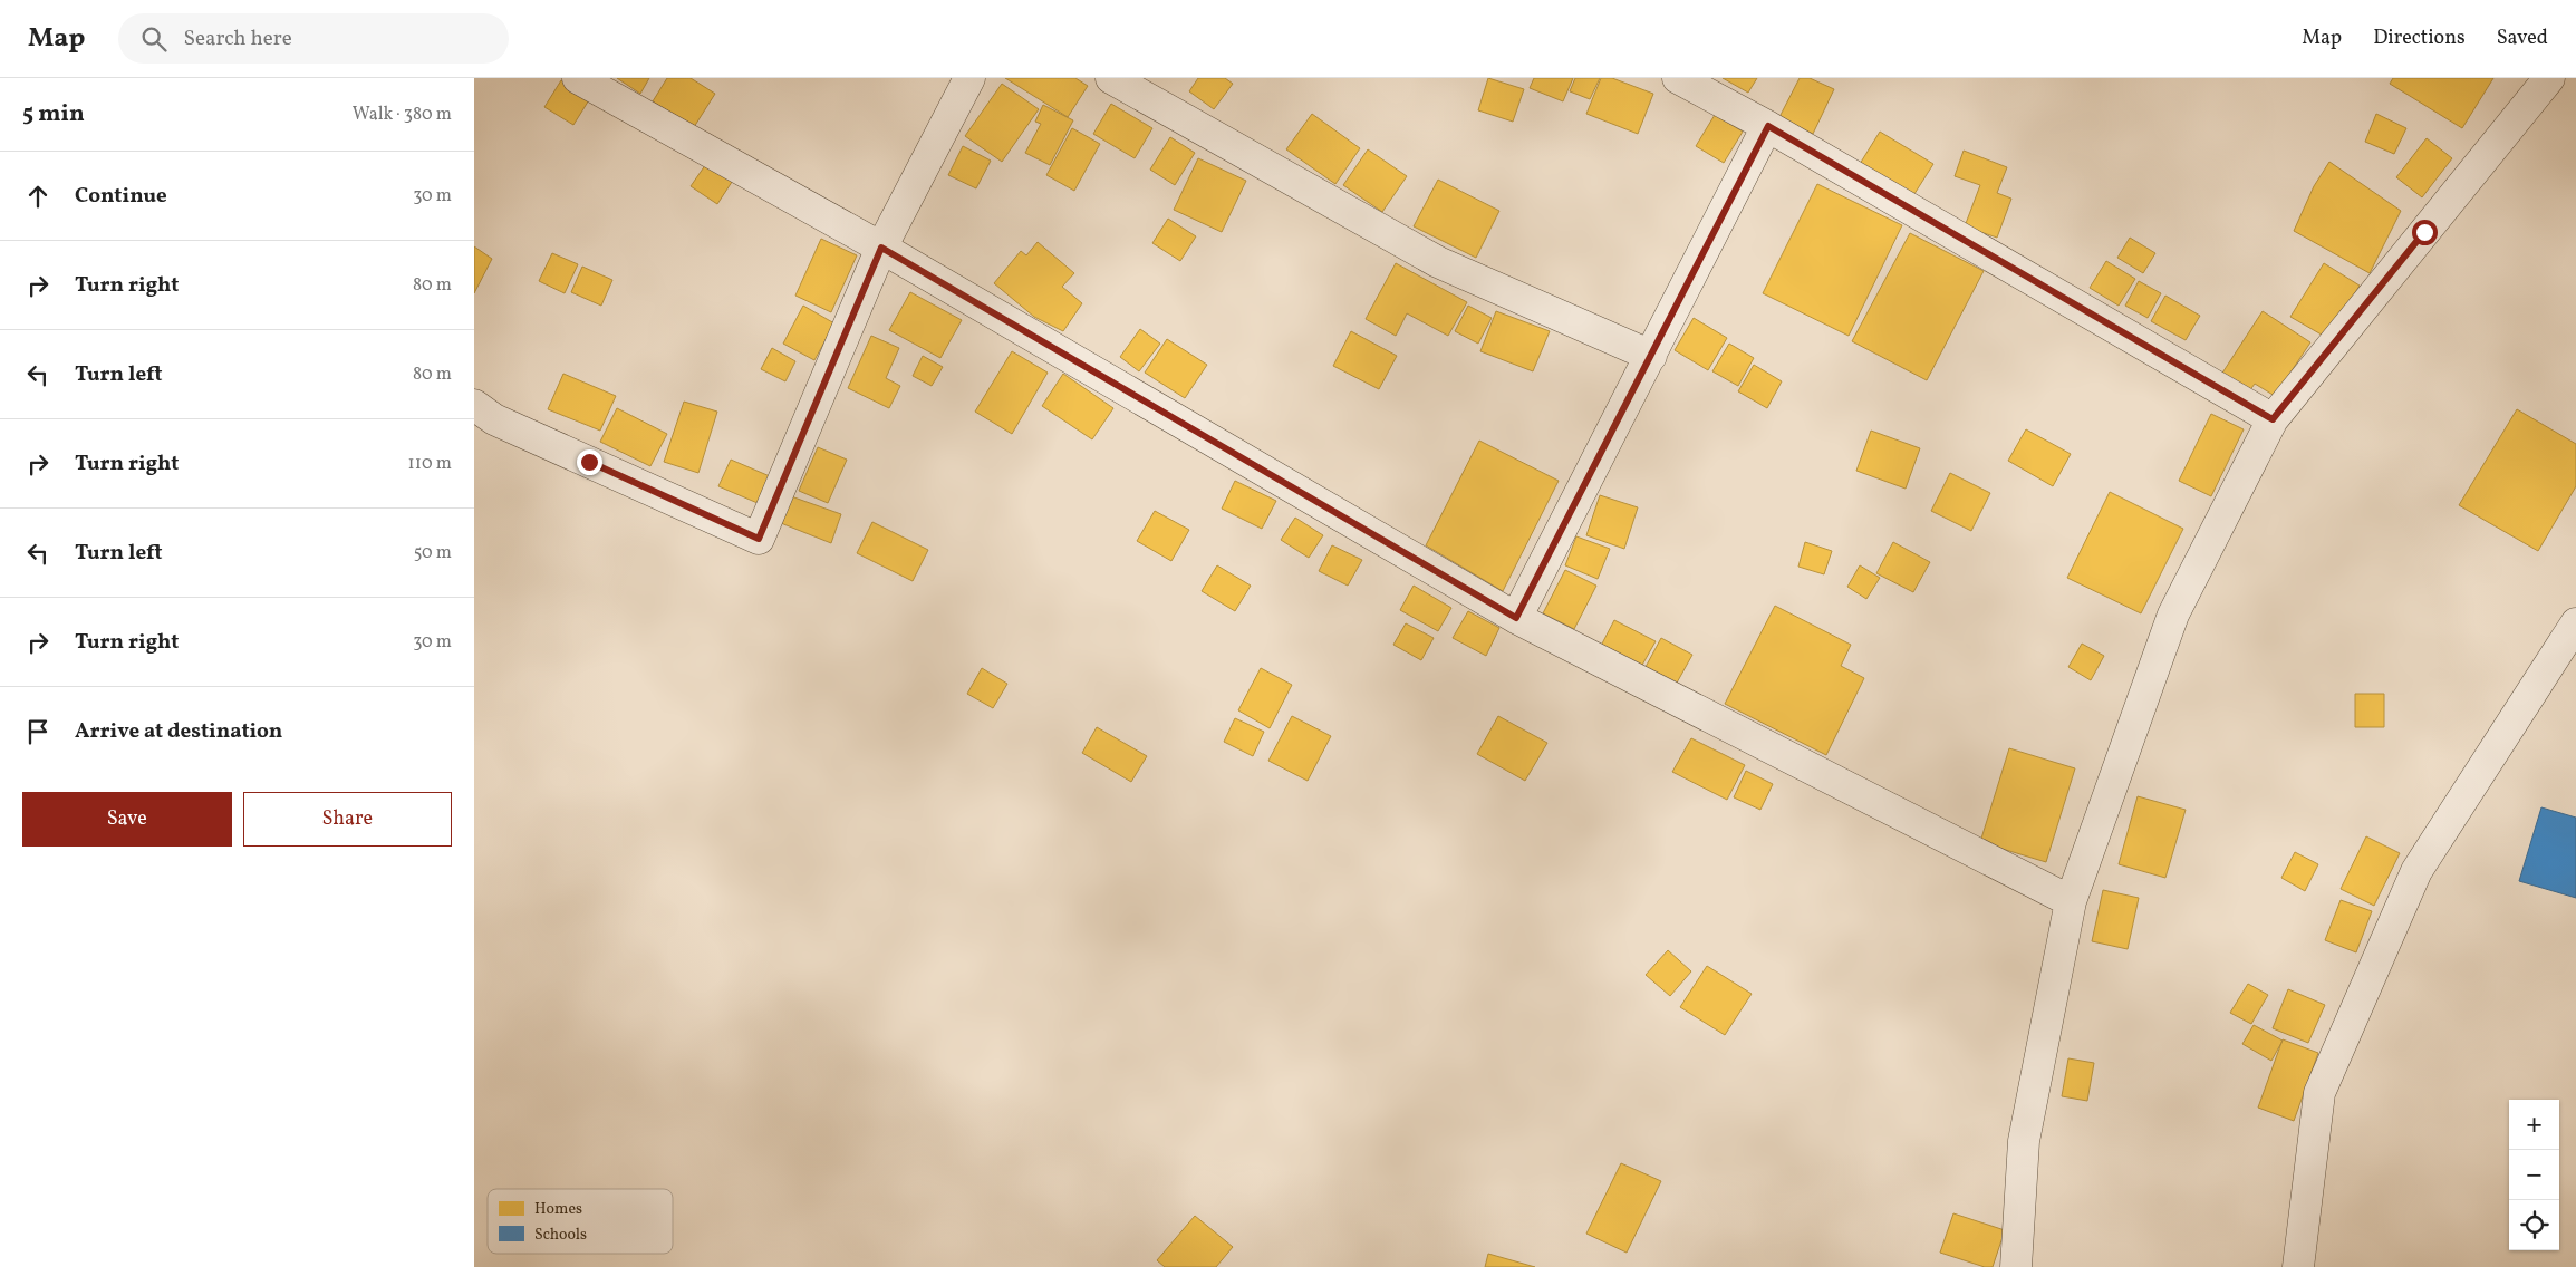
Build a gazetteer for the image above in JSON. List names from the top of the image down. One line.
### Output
{"legend":["Homes","Schools"],"page":{"header":"Map","search":"Search here","nav":["Map","Directions","Saved"],"heading":["5 min","Walk · 380 m"],"list":[["Continue","30 m"],["Turn right","80 m"],["Turn left","80 m"],["Turn right","110 m"],["Turn left","50 m"],["Turn right","30 m"],"Arrive at destination"],"buttons":["Save","Share"],"map_buttons":["+","−"]}}
